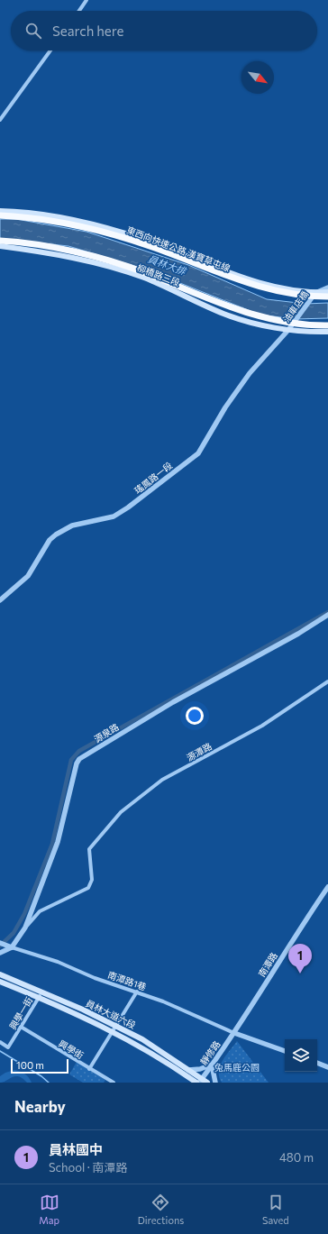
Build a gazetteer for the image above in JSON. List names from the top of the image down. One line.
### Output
{"streets":{"highway":["東西向快速公路 漢寶草屯線"],"main road":["柳橋路三段","員林大道六段"],"street":["油車店橋","瑤鳳路一段","源泉路","源潭路","南潭路","南潭路1巷","興學一街","興學街","靜修路"]},"crossings":[["柳橋路三段","油車店橋"],["柳橋路三段","瑤鳳路一段"],["油車店橋","瑤鳳路一段"],["源泉路","源潭路"],["源泉路","南潭路1巷"],["南潭路","南潭路1巷"],["南潭路","靜修路"],["南潭路1巷","靜修路"],["興學一街","員林大道六段"],["興學一街","興學街"],["員林大道六段","靜修路"]],"water":["員林大排"],"parks":["兔馬鹿公園"],"scale_bar":"100 m","north":"bottom right","page":{"search":"Search here","pins":"1","scale":"100 m","heading":"Nearby","list":[{"mark":"1","name":"員林國中","note":"School · 南潭路","value":"480 m"}],"nav":["Map","Directions","Saved"]}}
